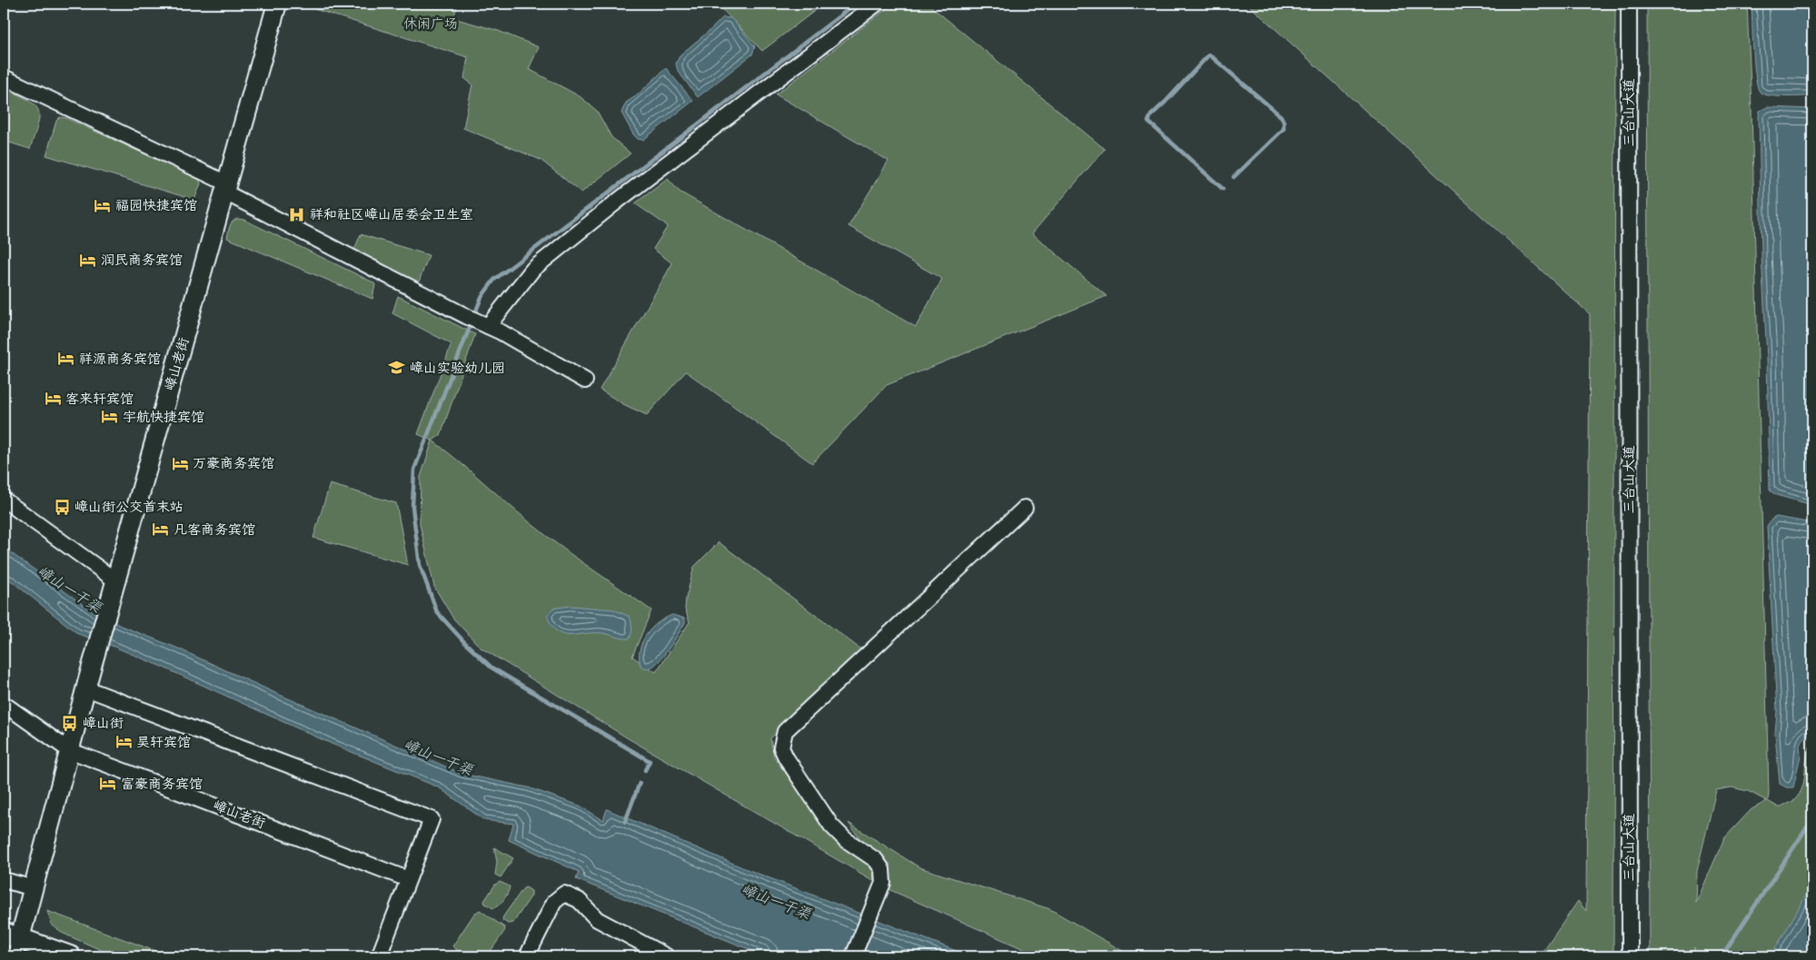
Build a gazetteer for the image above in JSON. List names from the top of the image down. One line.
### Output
{"streets":{"street":["三台山大道","嶂山老街"]},"water":["嶂山一干渠"],"parks":["休闲广场"],"places":{"hotel":["福园快捷宾馆","润民商务宾馆","祥源商务宾馆","客来轩宾馆","宇航快捷宾馆","万豪商务宾馆","凡客商务宾馆","昊轩宾馆","富豪商务宾馆"],"hospital":["祥和社区嶂山居委会卫生室"],"school or university":["嶂山实验幼儿园"],"bus stop":["嶂山街公交首末站","嶂山街"]}}
